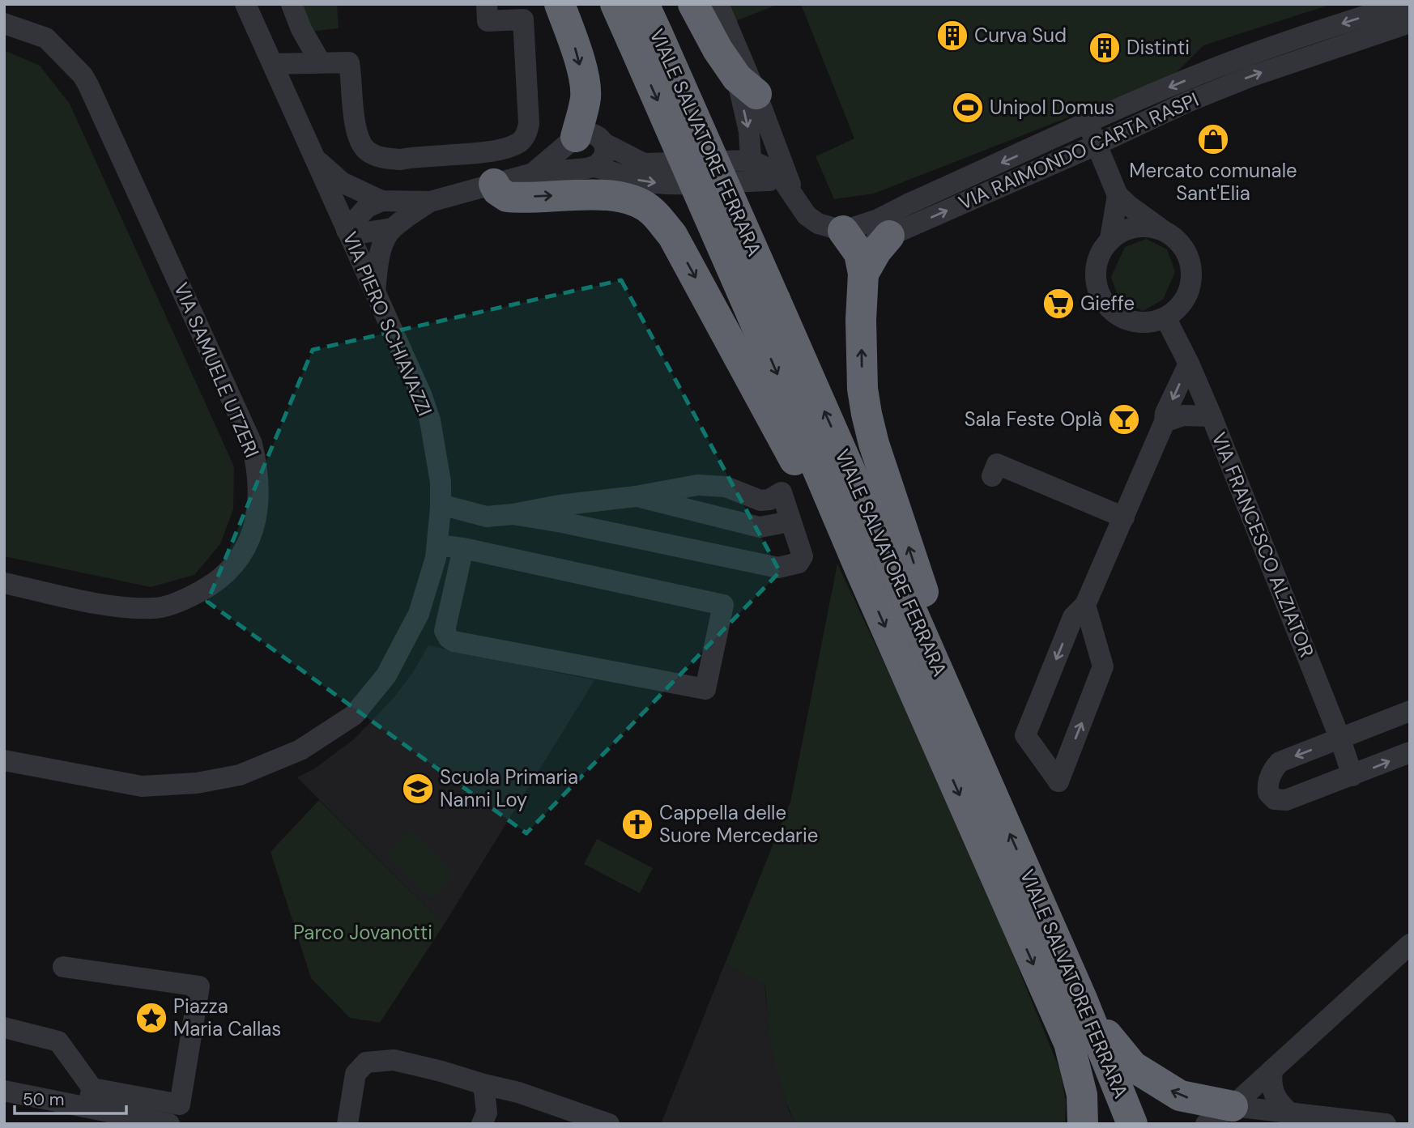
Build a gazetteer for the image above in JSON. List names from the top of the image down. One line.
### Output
{"streets":{"highway":["VIALE SALVATORE FERRARA"],"street":["VIA RAIMONDO CARTA RASPI","VIA PIERO SCHIAVAZZI","VIA SAMUELE UTZERI","VIA FRANCESCO ALZIATOR"]},"parks":["Parco Jovanotti"],"places":{"building":["Curva Sud","Distinti"],"sports":["Unipol Domus"],"shop":["Mercato comunale Sant'Elia"],"supermarket":["Gieffe"],"bar":["Sala Feste Oplà"],"school or university":["Scuola Primaria Nanni Loy"],"church":["Cappella delle Suore Mercedarie"],"place":["Piazza Maria Callas"]},"scale_bar":"50 m"}
